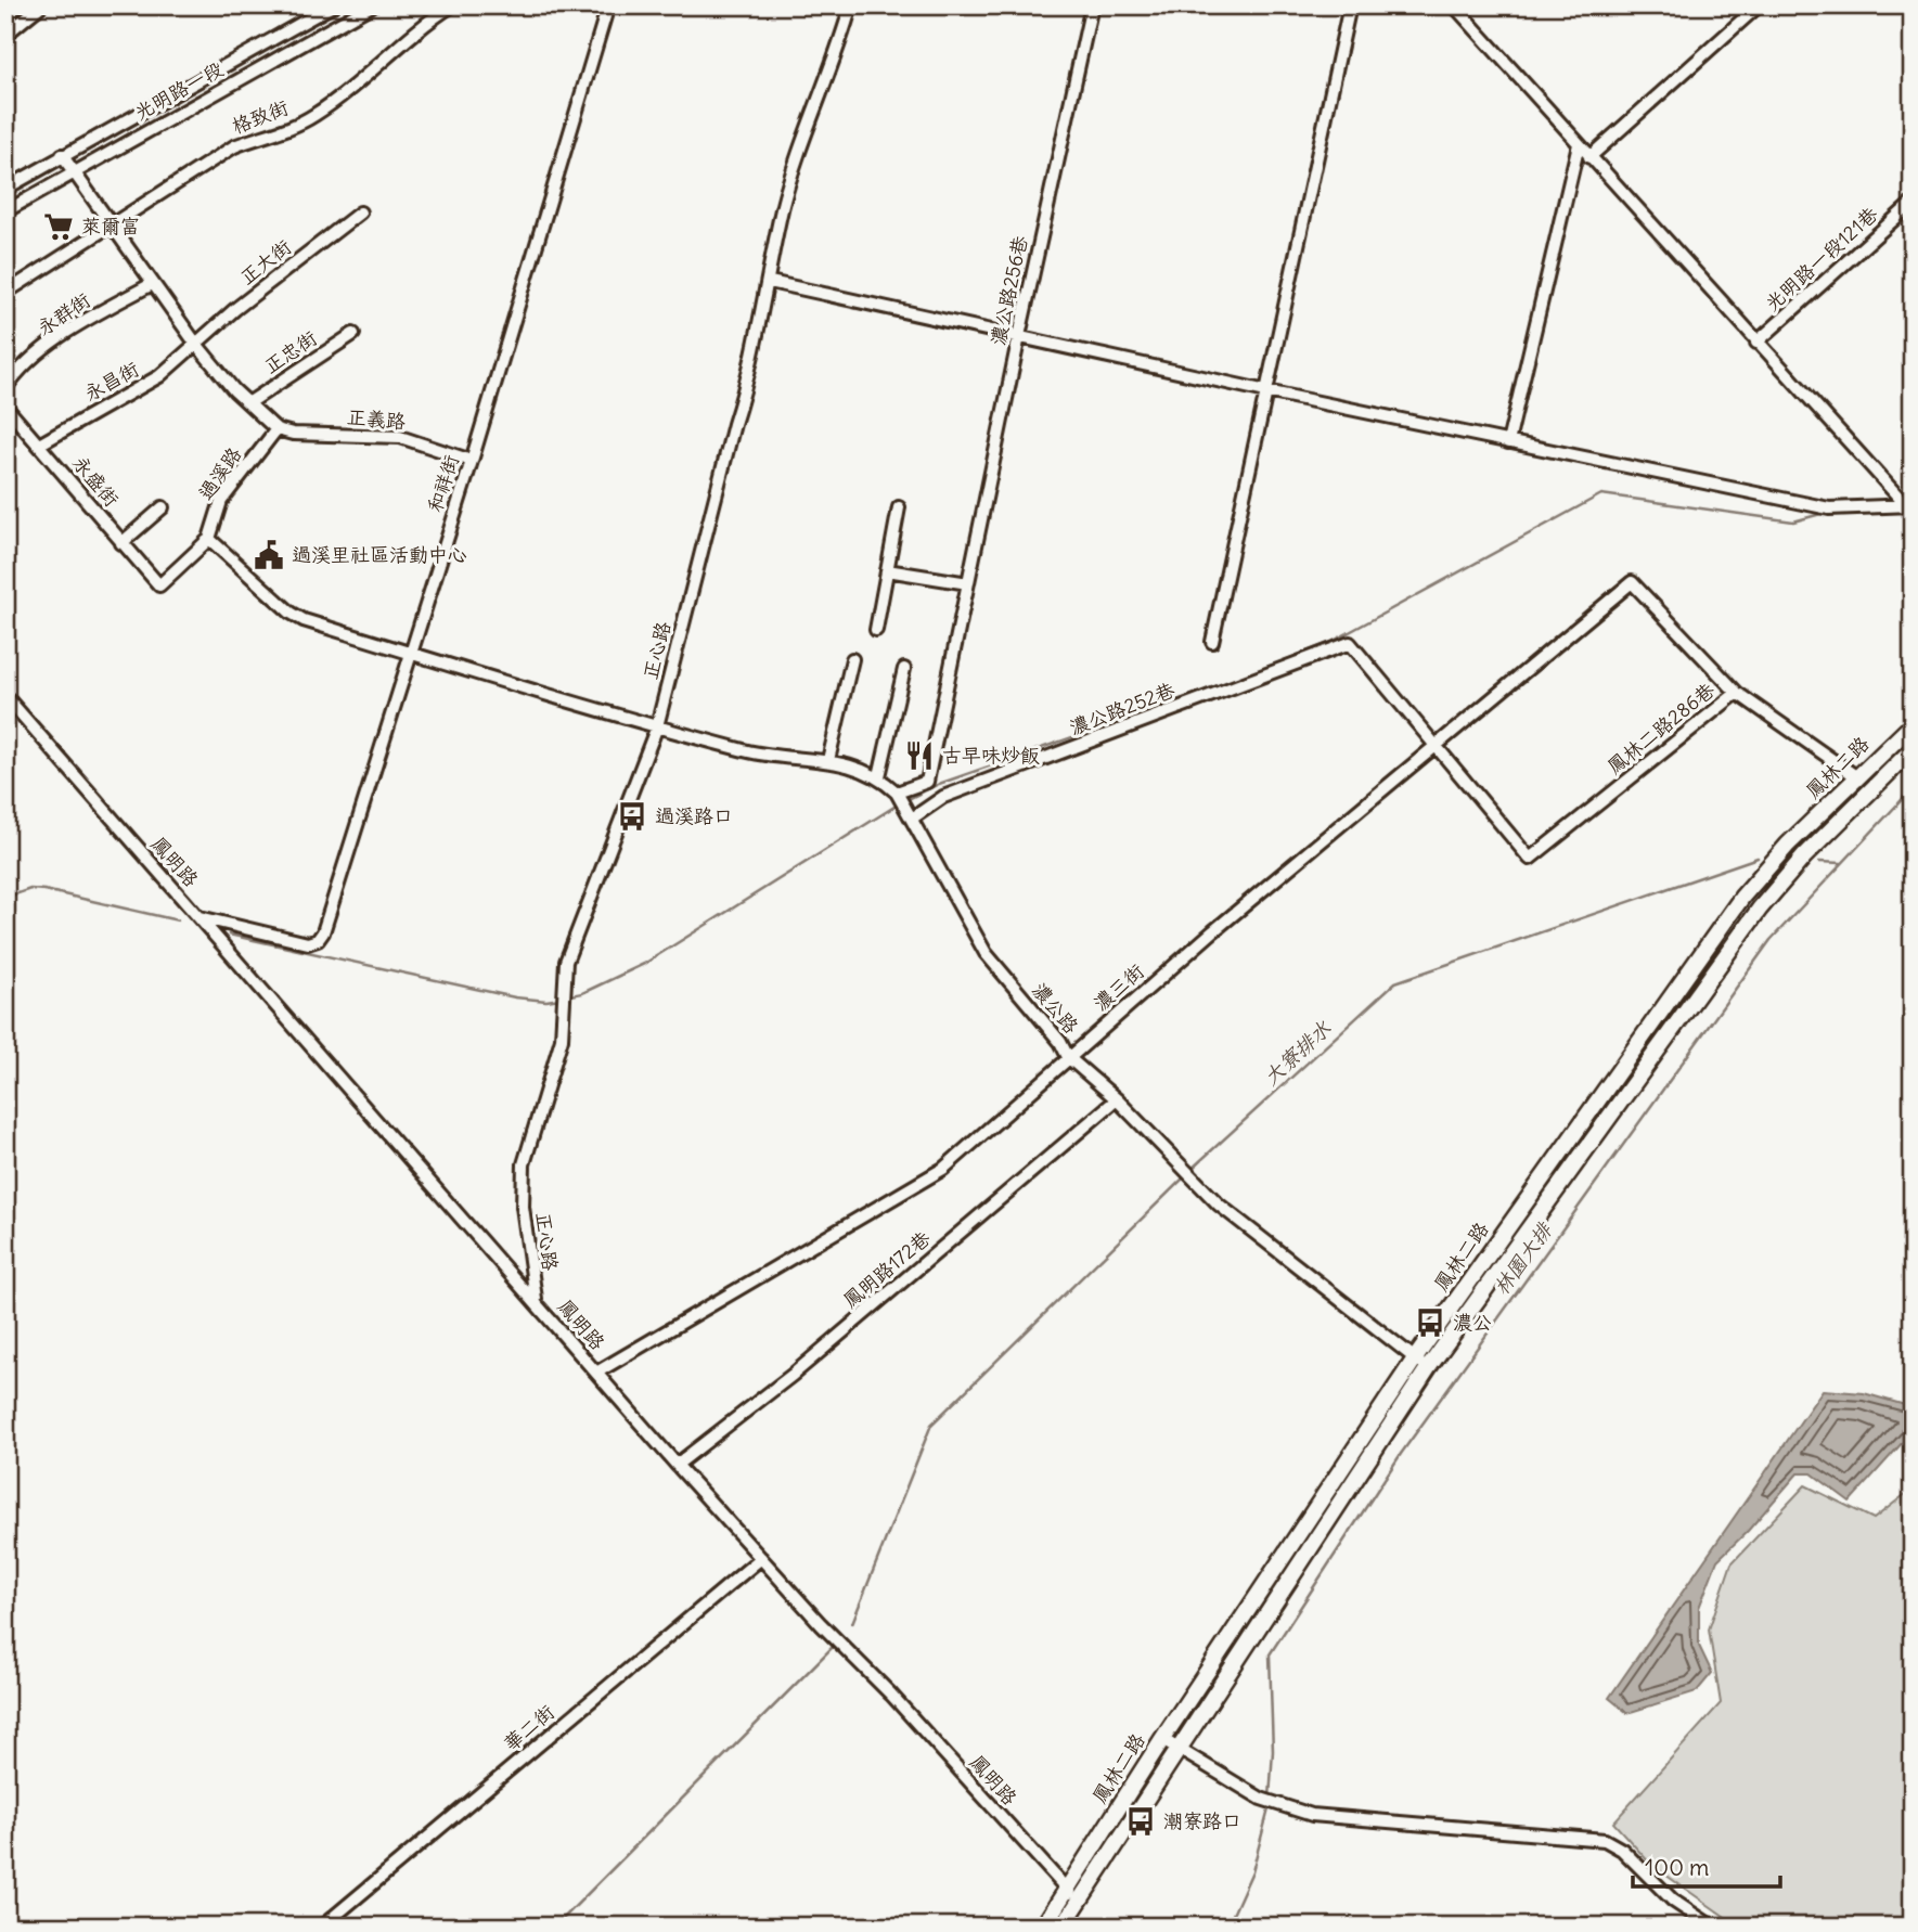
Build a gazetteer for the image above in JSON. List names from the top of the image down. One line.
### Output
{"streets":{"main road":["鳳林二路"],"street":["光明路一段","格致街","光明路一段121巷","正大街","濃公路256巷","永群街","正忠街","永昌街","正義路","過溪路","永盛街","和祥街","正心路","濃公路252巷","鳳林二路286巷","鳳明路","濃三街","濃公路","鳳明路172巷","華二街"]},"crossings":[["正大街","永昌街"],["濃公路256巷","濃公路"],["永昌街","永盛街"],["正義路","過溪路"],["正義路","和祥街"],["過溪路","永盛街"],["和祥街","鳳明路"],["正心路","鳳明路"],["正心路","濃公路"],["濃公路252巷","鳳林二路286巷"],["濃公路252巷","濃三街"],["濃公路252巷","濃公路"],["鳳林二路286巷","鳳林二路"],["鳳林二路286巷","濃三街"],["鳳林二路","鳳明路"],["鳳林二路","濃公路"],["鳳明路","濃三街"],["鳳明路","鳳明路172巷"],["鳳明路","華二街"],["濃三街","濃公路"],["濃公路","鳳明路172巷"]],"water":["大寮排水","林園大排"],"places":{"supermarket":["萊爾富"],"public building":["過溪里社區活動中心"],"restaurant":["古早味炒飯"],"bus stop":["過溪路口","濃公","潮寮路口"]},"scale_bar":"100 m"}
